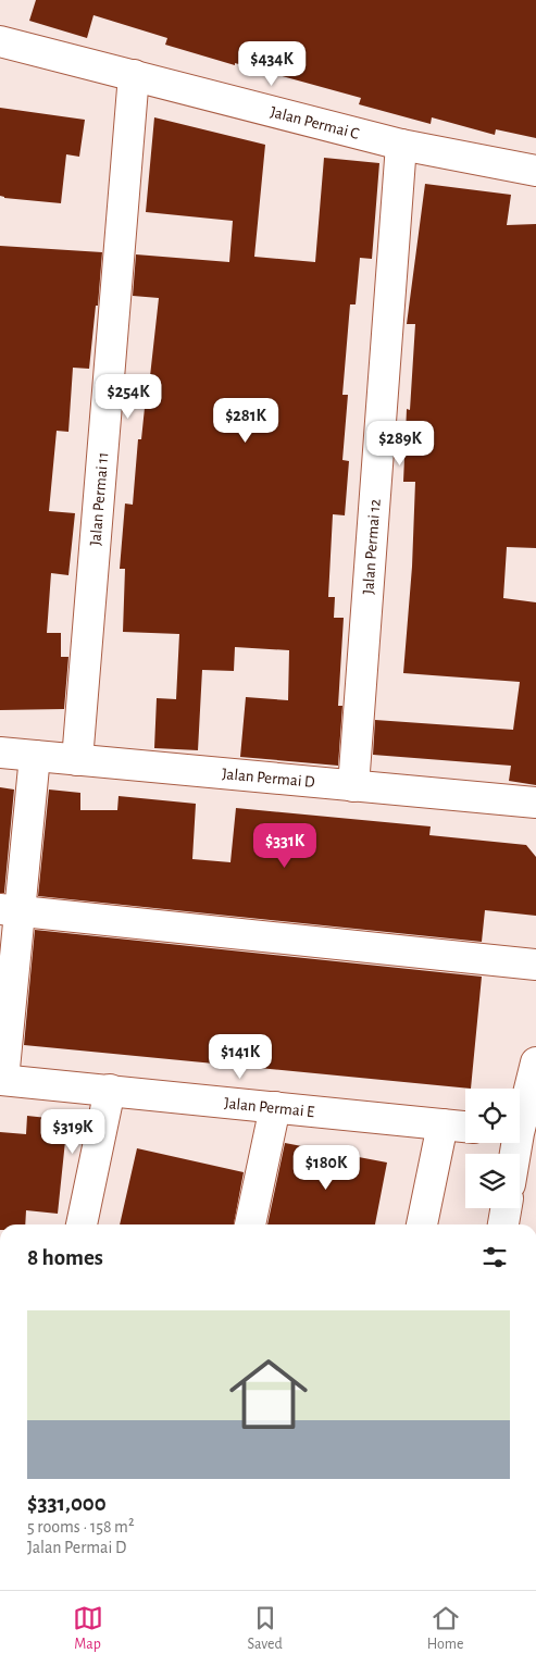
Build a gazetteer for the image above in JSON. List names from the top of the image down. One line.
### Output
{"streets":{"street":["Jalan Permai C","Jalan Permai 11","Jalan Permai 12","Jalan Permai D","Jalan Permai E"]},"crossings":[["Jalan Permai C","Jalan Permai 11"],["Jalan Permai C","Jalan Permai 12"],["Jalan Permai 11","Jalan Permai D"],["Jalan Permai 12","Jalan Permai D"]],"page":{"price":["$434K","$254K","$281K","$289K","$331K","$141K","$319K","$180K"],"heading":"8 homes","list":[{"name":"$331,000","note":"5 rooms · 158 m² · Jalan Permai D"}],"tabs":["Map","Saved","Home"]}}
